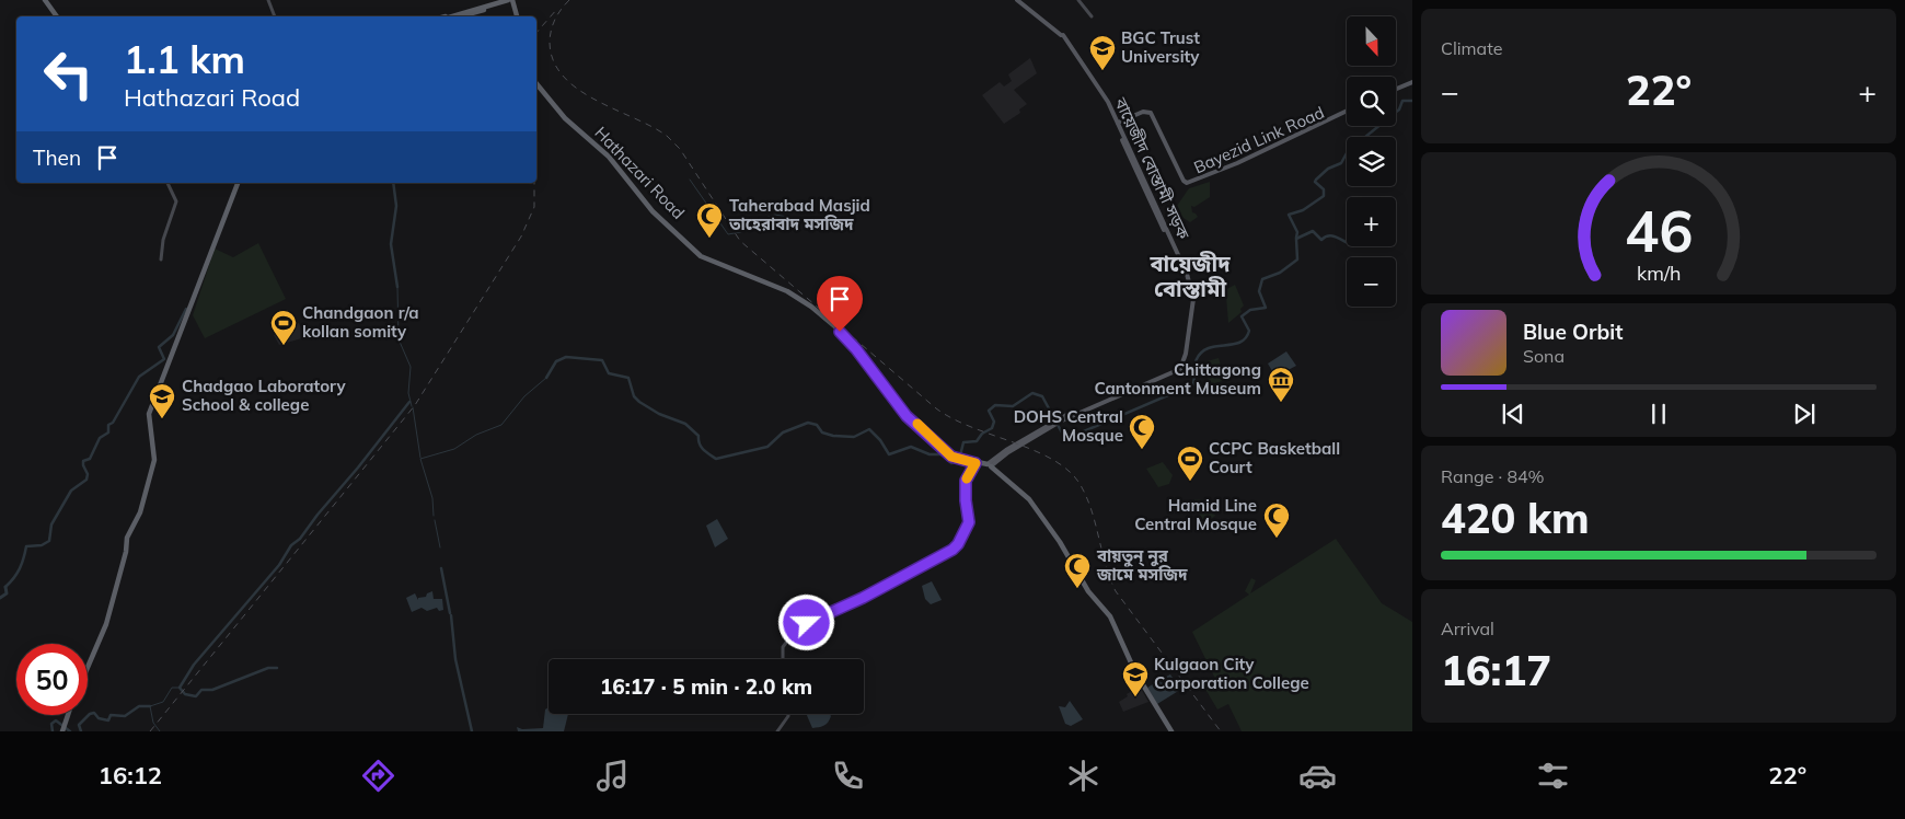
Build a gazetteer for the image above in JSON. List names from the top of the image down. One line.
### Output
{"streets":{"highway":["Hathazari Road"],"main road":["Bayezid Link Road","বায়েজীদ বোস্তামী সড়ক"]},"crossings":[["বায়েজীদ বোস্তামী সড়ক","Hathazari Road"]],"districts":["বায়েজীদ বোস্তামী"],"places":{"school or university":["BGC Trust University","Chadgao Laboratory School & college","Kulgaon City Corporation College"],"mosque":["Taherabad Masjid তাহেরাবাদ মসজিদ","DOHS Central Mosque","Hamid Line Central Mosque","বায়তুন্ নুর জামে মসজিদ"],"sports":["Chandgaon r/a kollan somity","CCPC Basketball Court"],"museum":["Chittagong Cantonment Museum"]},"north":"bottom","page":{"tile":["Climate",["Range · 84%","420 km"],["Arrival","16:17"]],"map_buttons":["+","−"],"turn":["1.1 km","Hathazari Road"],"heat":["−","22°","+"],"then":"Then","song":["Blue Orbit","Sona"],"limit":"50","trip":"16:17 · 5 min · 2.0 km","tabs":["16:12","22°"],"gauge":["46","km/h"]}}
